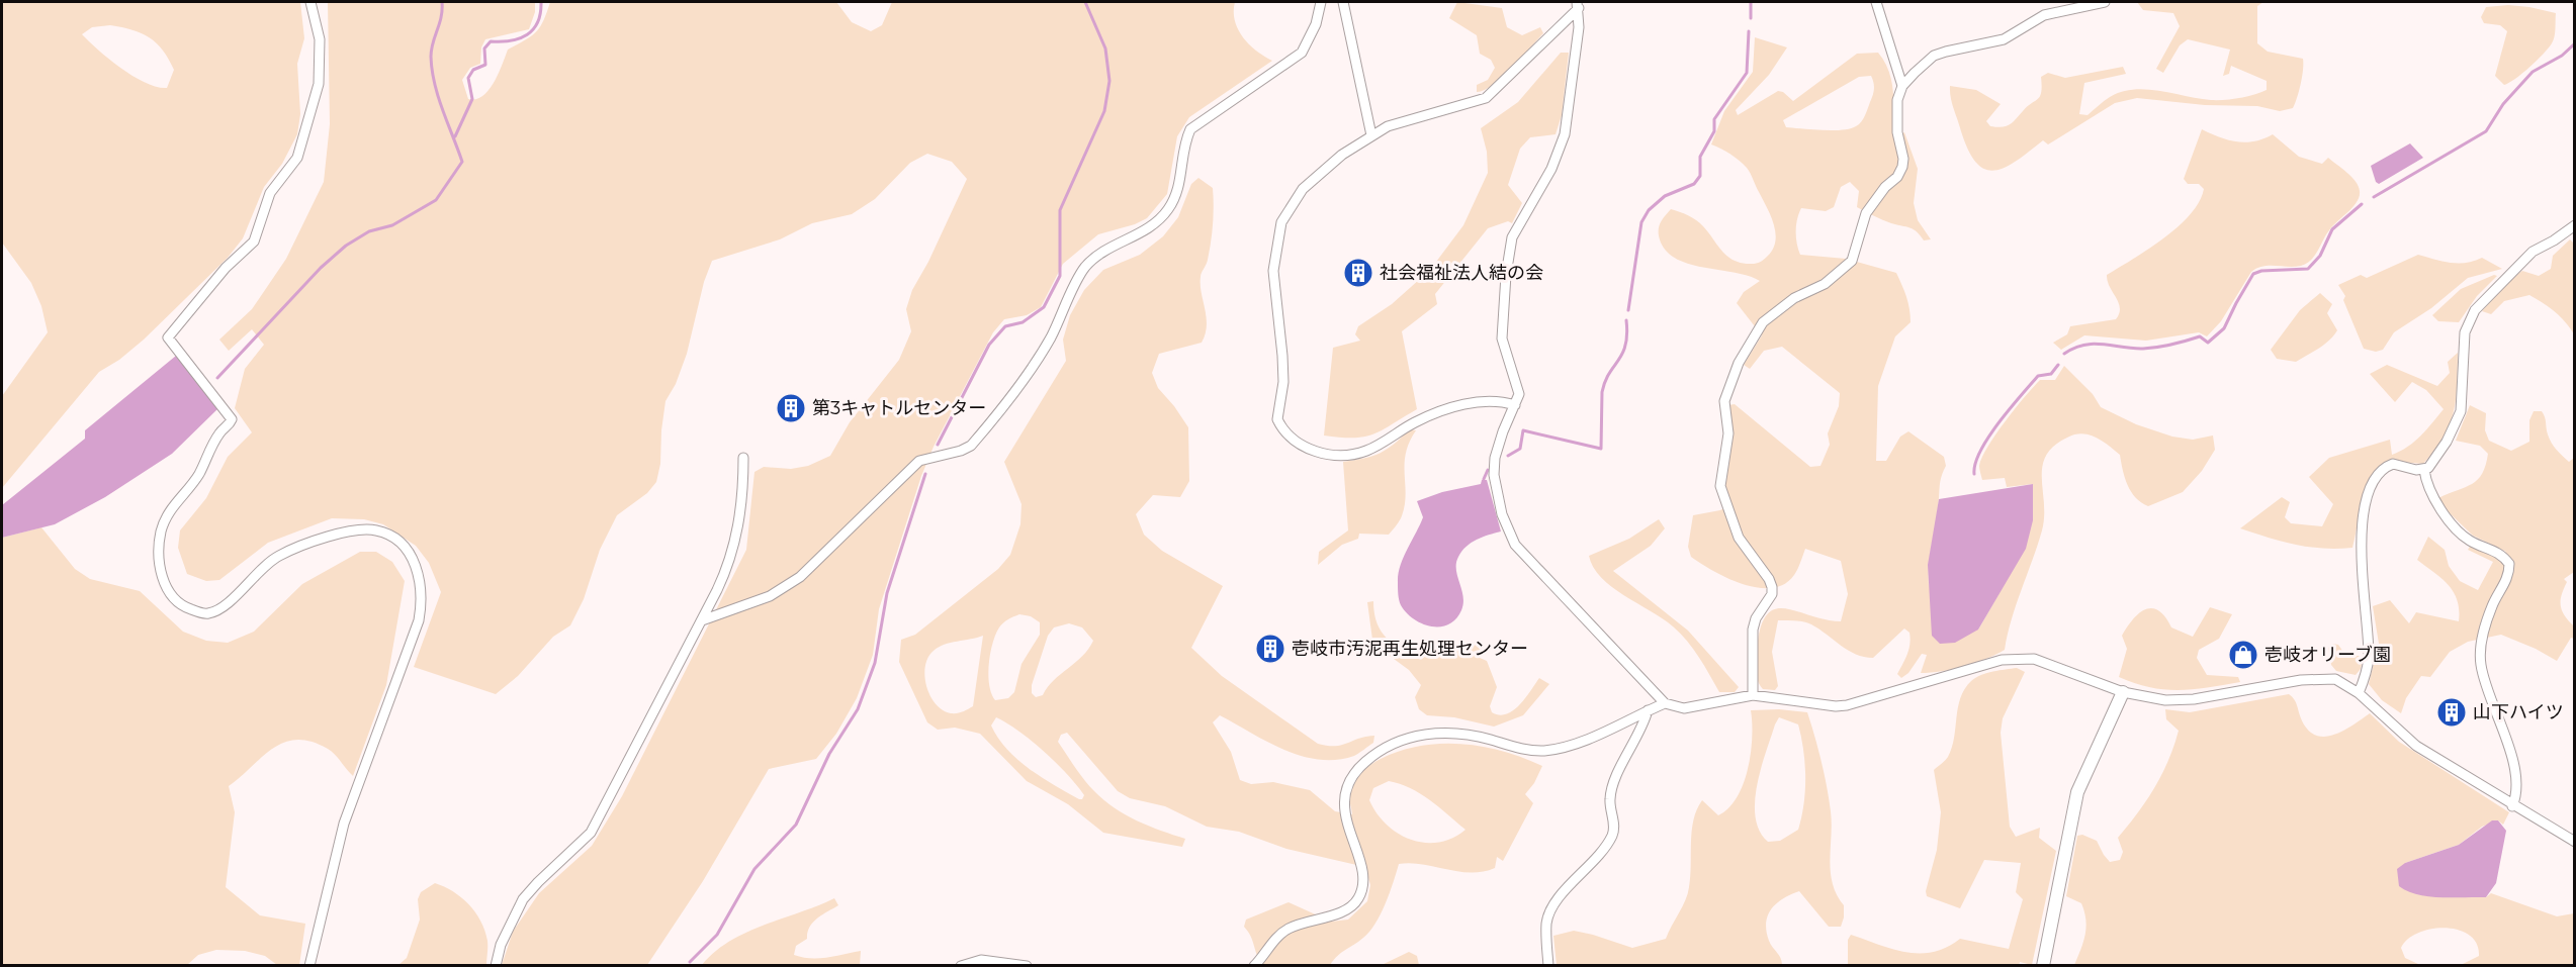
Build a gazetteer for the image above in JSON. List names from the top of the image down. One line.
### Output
{"places":{"building":["社会福祉法人結の会","第3キャトルセンター","壱岐市汚泥再生処理センター","山下ハイツ"],"shop":["壱岐オリーブ園"]}}
